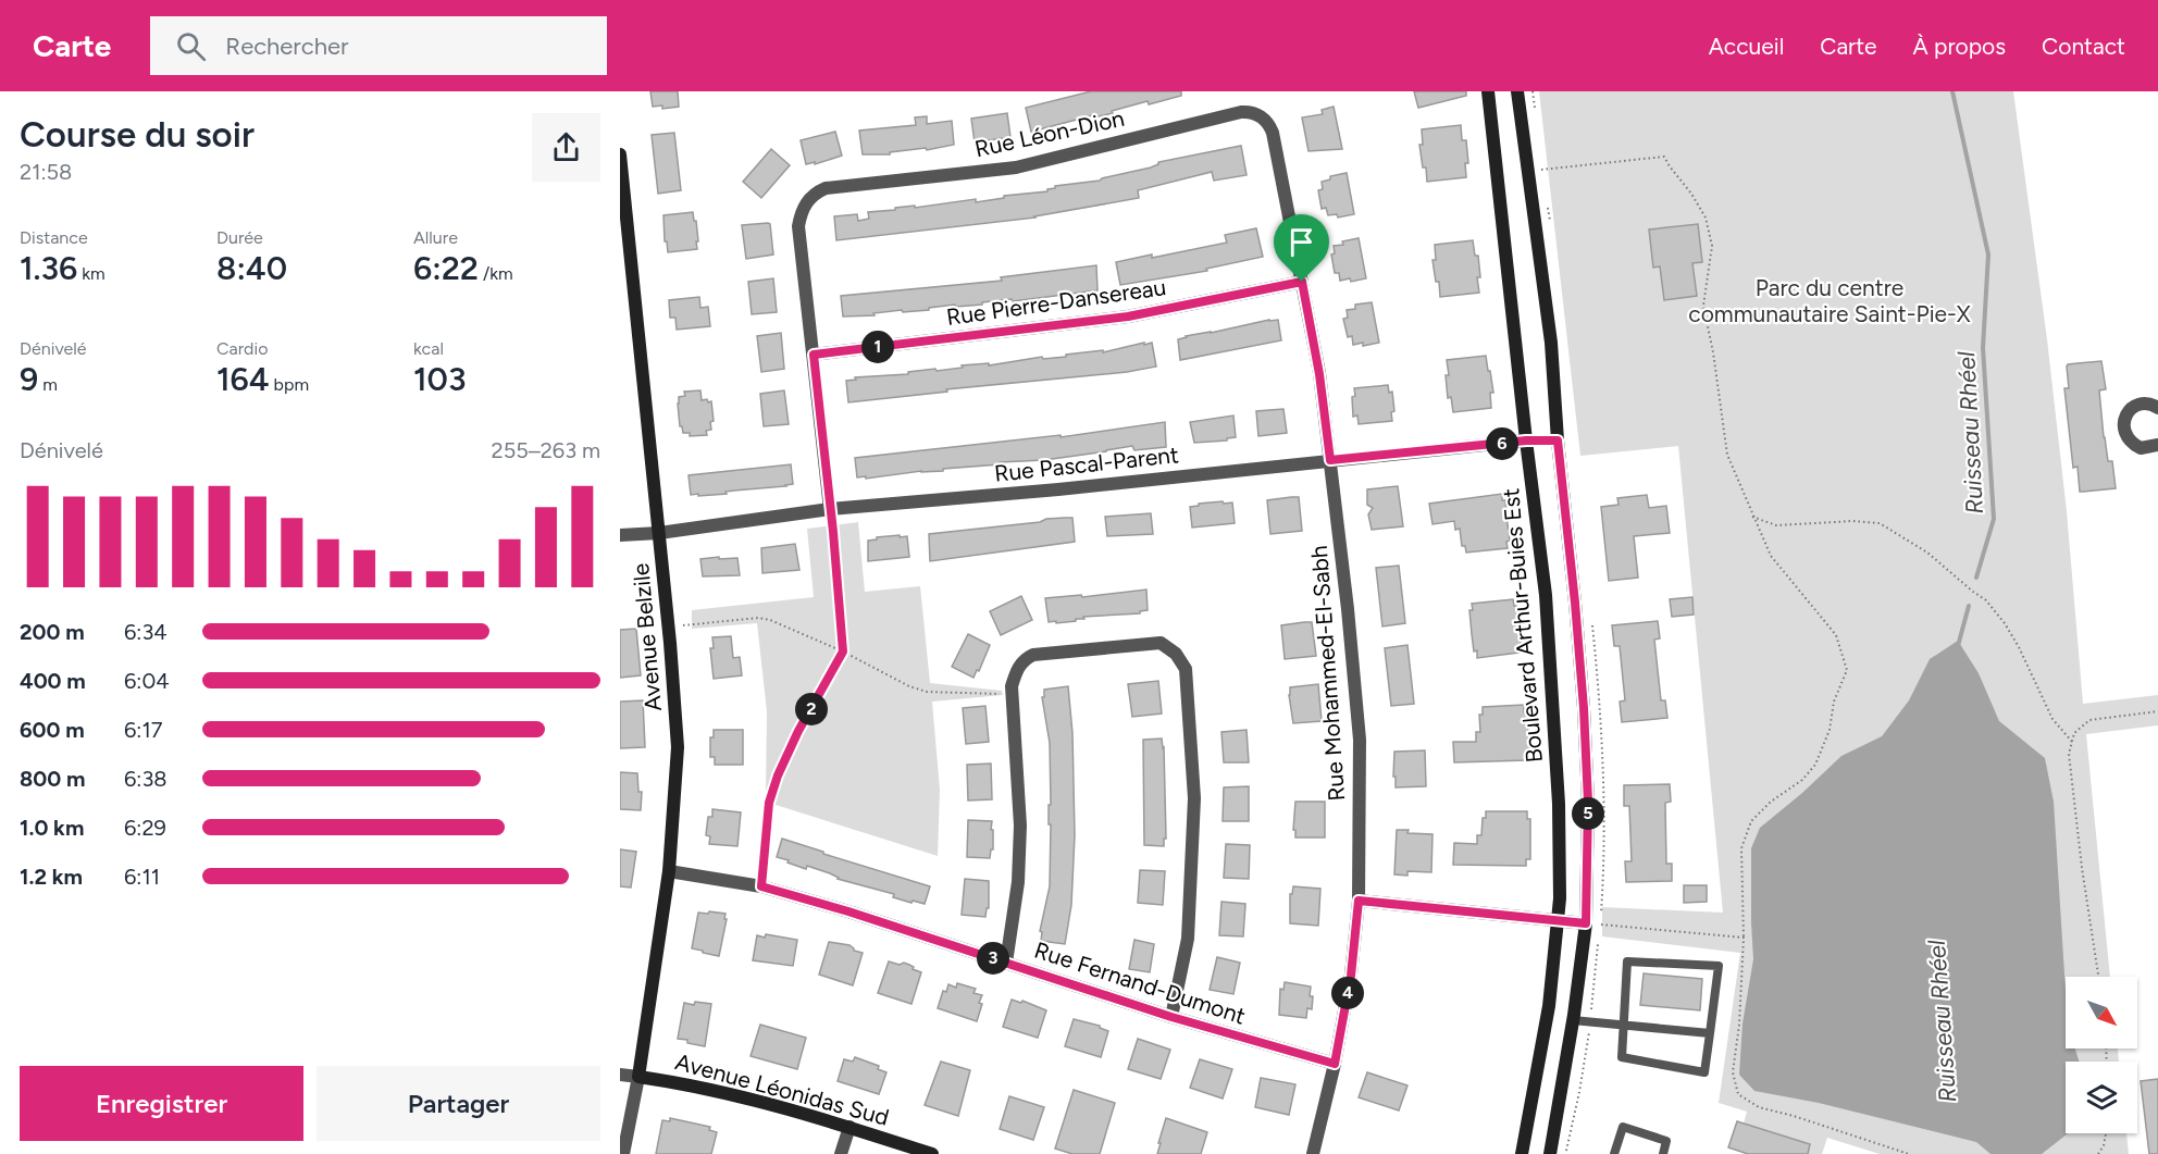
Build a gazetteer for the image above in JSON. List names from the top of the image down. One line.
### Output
{"streets":{"street":["Rue Léon-Dion","Rue Pierre-Dansereau","Rue Pascal-Parent","Boulevard Arthur-Buies Est","Avenue Belzile","Rue Mohammed-El-Sabh","Rue Fernand-Dumont","Avenue Léonidas Sud"]},"crossings":[["Rue Léon-Dion","Rue Pierre-Dansereau"],["Rue Léon-Dion","Rue Pascal-Parent"],["Rue Léon-Dion","Rue Mohammed-El-Sabh"],["Rue Pascal-Parent","Boulevard Arthur-Buies Est"],["Rue Pascal-Parent","Avenue Belzile"],["Rue Pascal-Parent","Rue Mohammed-El-Sabh"],["Avenue Belzile","Rue Fernand-Dumont"],["Avenue Belzile","Avenue Léonidas Sud"],["Rue Mohammed-El-Sabh","Rue Fernand-Dumont"]],"water":["Ruisseau Rhéel"],"parks":["Parc du centre communautaire Saint-Pie-X"],"north":"bottom right","page":{"header":"Carte","search":"Rechercher","nav":["Accueil","Carte","À propos","Contact"],"heading":["Course du soir","21:58"],"stats":[["Distance","1.36 km"],["Durée","8:40"],["Allure","6:22 /km"],["Dénivelé","9 m"],["Cardio","164 bpm"],["kcal","103"]],"pins":["1","6","2","5","3","4"],"chart":["Dénivelé","255–263 m"],"list":[{"name":"200 m","note":"6:34"},{"name":"400 m","note":"6:04"},{"name":"600 m","note":"6:17"},{"name":"800 m","note":"6:38"},{"name":"1.0 km","note":"6:29"},{"name":"1.2 km","note":"6:11"}],"buttons":["Enregistrer","Partager"]}}
